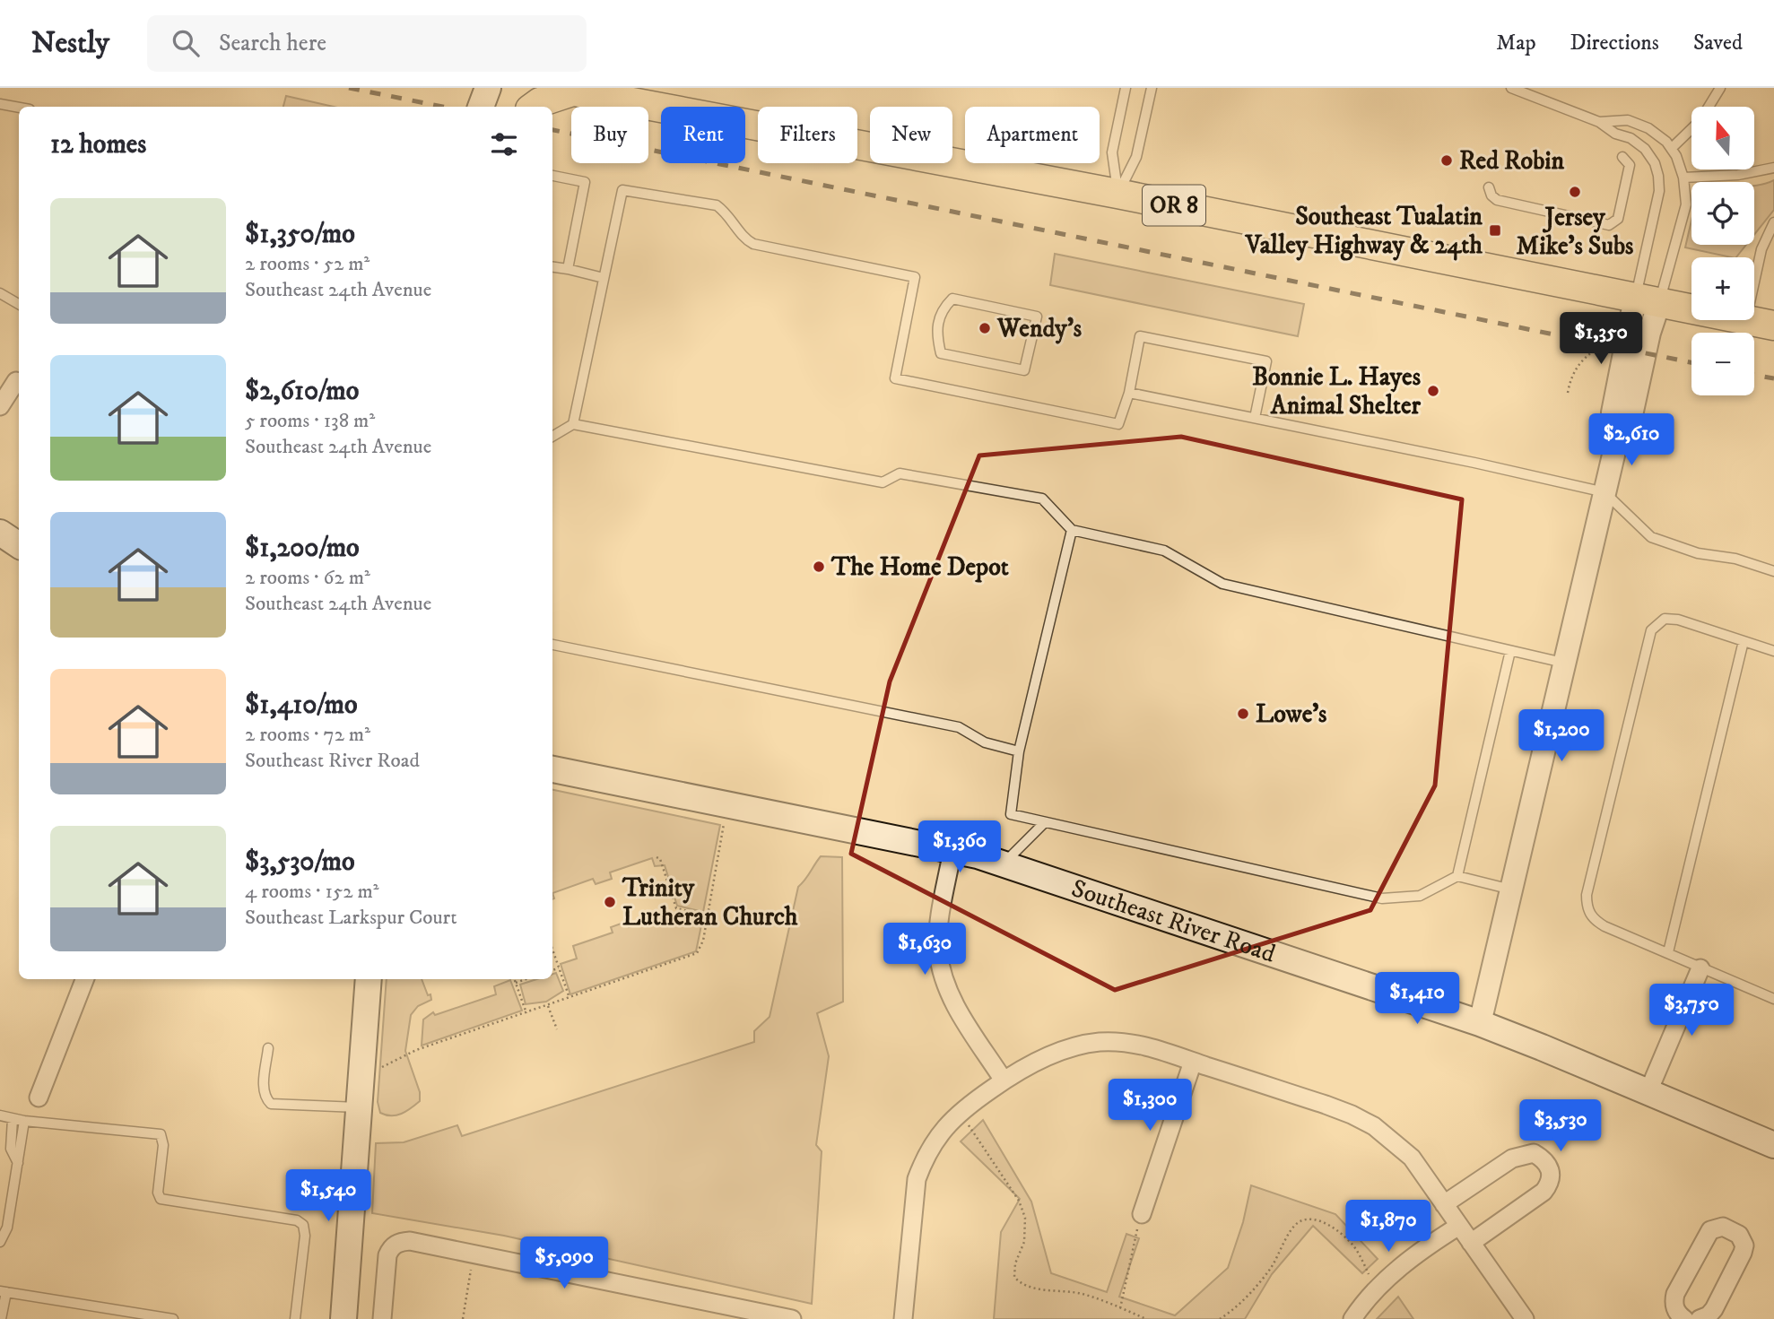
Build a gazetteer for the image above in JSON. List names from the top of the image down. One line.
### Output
{"streets":{"main road":["OR 8","Southeast River Road"]},"places":{"other":["Red Robin","Jersey Mike's Subs","Wendy's","Bonnie L. Hayes Animal Shelter","The Home Depot","Lowe's","Trinity Lutheran Church"],"transit":["Southeast Tualatin Valley Highway & 24th"]},"north":"top","page":{"header":"Nestly","search":"Search here","nav":["Map","Directions","Saved"],"map_buttons":["+","−"],"chip":["Buy","Rent","Filters","New","Apartment"],"heading":"12 homes","list":[{"name":"$1,350/mo","note":"2 rooms · 52 m² · Southeast 24th Avenue"},{"name":"$2,610/mo","note":"5 rooms · 138 m² · Southeast 24th Avenue"},{"name":"$1,200/mo","note":"2 rooms · 62 m² · Southeast 24th Avenue"},{"name":"$1,410/mo","note":"2 rooms · 72 m² · Southeast River Road"},{"name":"$3,530/mo","note":"4 rooms · 152 m² · Southeast Larkspur Court"}],"price":["$1,350","$2,610","$1,200","$1,360","$1,630","$1,410","$3,750","$1,300","$3,530","$1,540","$1,870","$5,090"]}}
